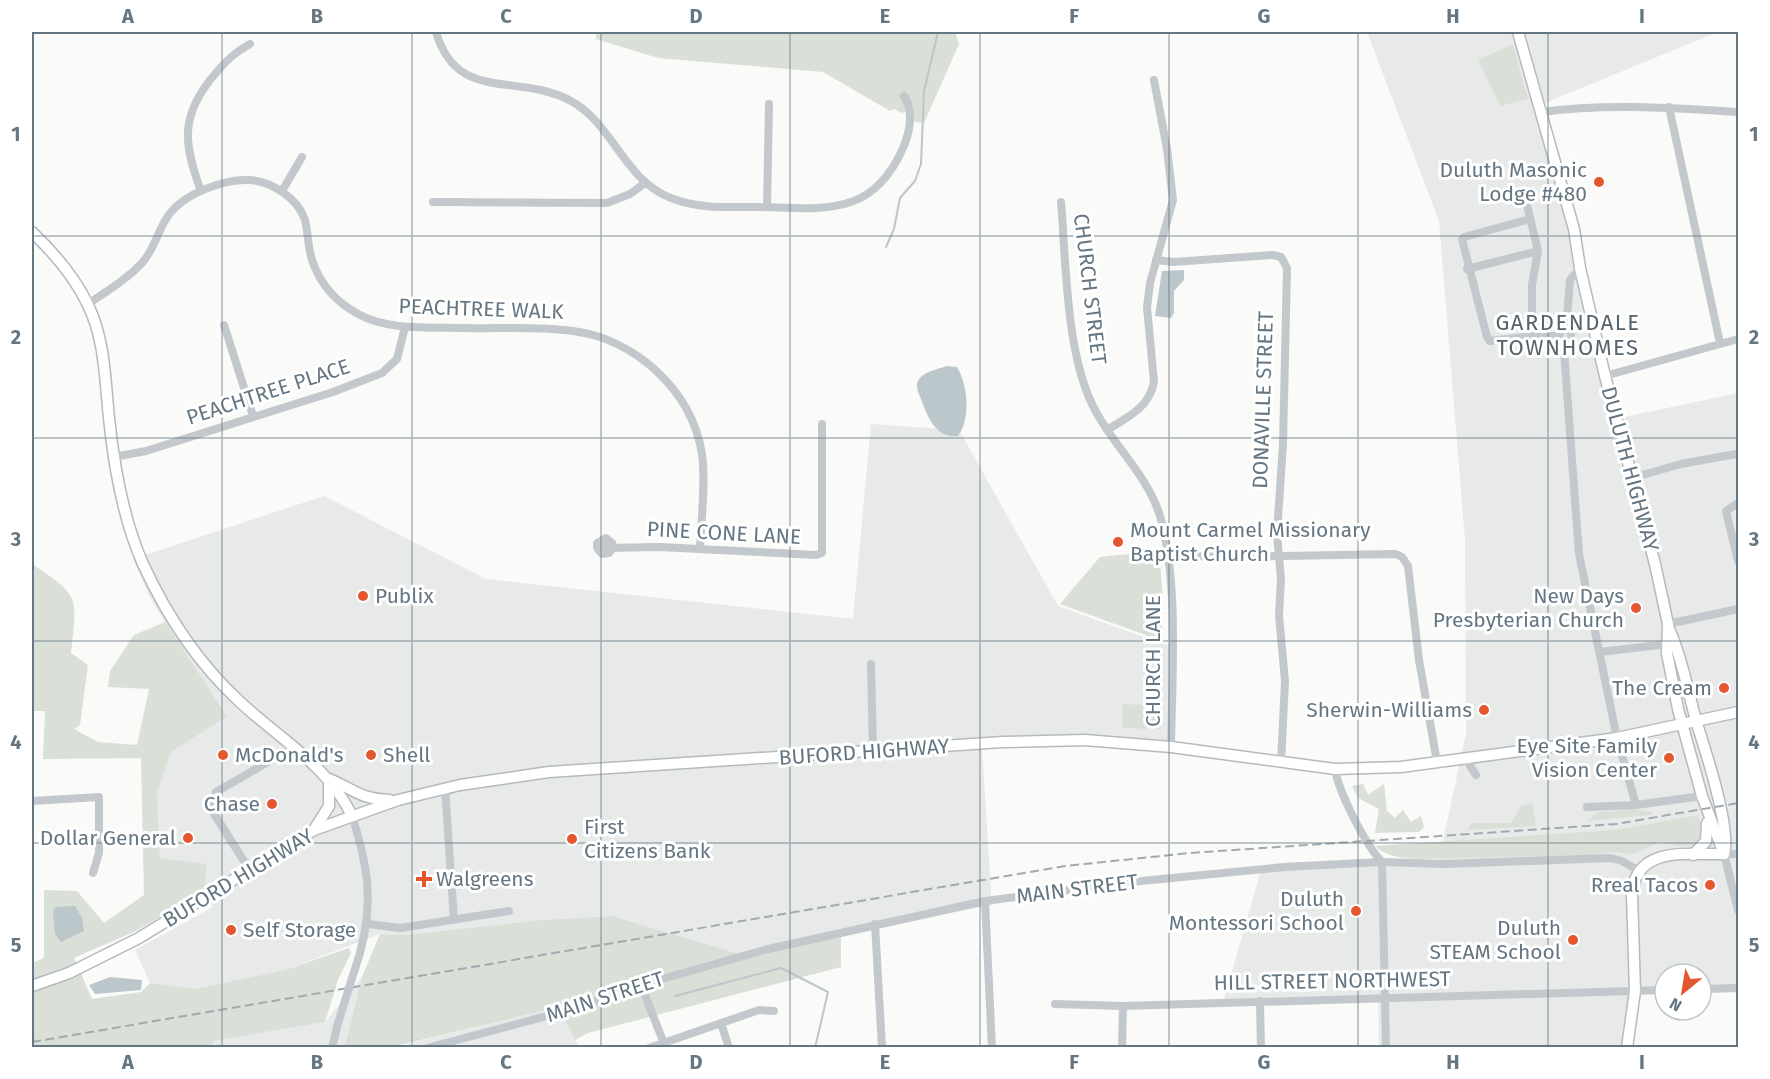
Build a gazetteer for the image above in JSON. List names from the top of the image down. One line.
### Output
{"streets":{"main road":["DULUTH HIGHWAY","BUFORD HIGHWAY"],"street":["CHURCH STREET","PEACHTREE WALK","PEACHTREE PLACE","DONAVILLE STREET","PINE CONE LANE","CHURCH LANE","MAIN STREET","HILL STREET NORTHWEST"]},"crossings":[["CHURCH STREET","CHURCH LANE"],["PEACHTREE WALK","PEACHTREE PLACE"],["PEACHTREE WALK","PINE CONE LANE"],["DONAVILLE STREET","BUFORD HIGHWAY"],["DULUTH HIGHWAY","BUFORD HIGHWAY"],["CHURCH LANE","BUFORD HIGHWAY"]],"districts":["GARDENDALE TOWNHOMES"],"places":{"other":["Duluth Masonic Lodge #480","Mount Carmel Missionary Baptist Church","Publix","New Days Presbyterian Church","The Cream","Sherwin-Williams","McDonald's","Shell","Eye Site Family Vision Center","Chase","Dollar General","First Citizens Bank","Rreal Tacos","Duluth Montessori School","Self Storage","Duluth STEAM School"],"health":["Walgreens"]},"north":"bottom left","grid":{"columns":["A","B","C","D","E","F","G","H","I"],"rows":["1","2","3","4","5"]}}
